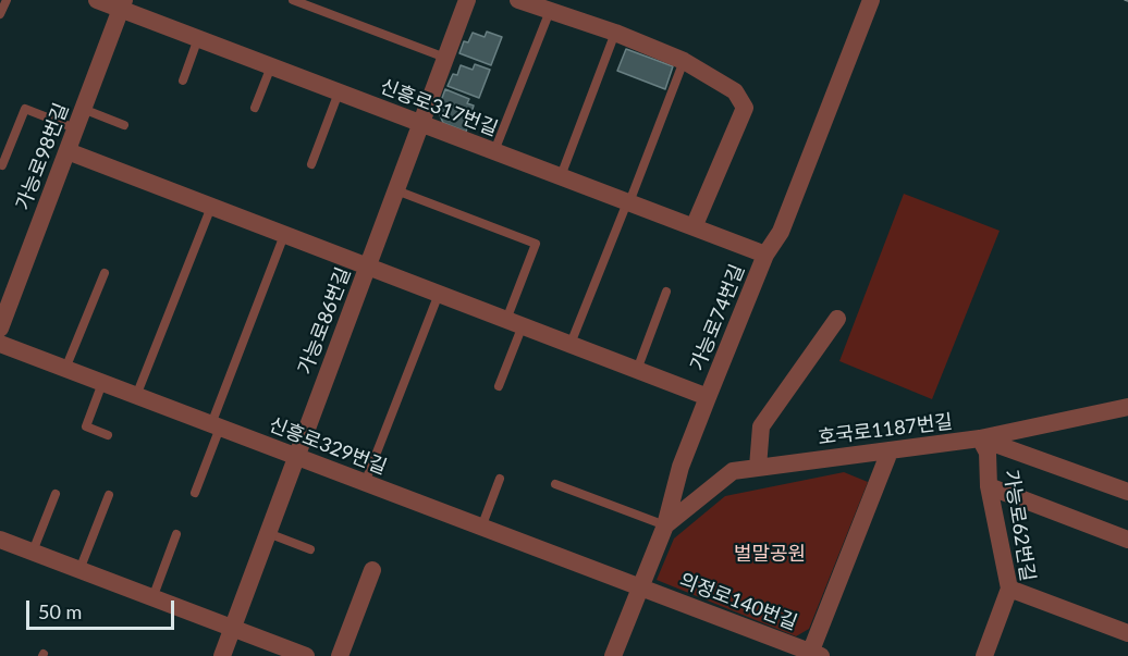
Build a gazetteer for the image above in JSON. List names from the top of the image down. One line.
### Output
{"streets":{"street":["신흥로317번길","가능로98번길","가능로74번길","가능로86번길","호국로1187번길","신흥로329번길","가능로62번길","의정로140번길"]},"crossings":[["신흥로317번길","가능로98번길"],["신흥로317번길","가능로74번길"],["신흥로317번길","가능로86번길"],["가능로74번길","호국로1187번길"],["가능로74번길","신흥로329번길"],["가능로74번길","의정로140번길"],["가능로86번길","신흥로329번길"],["호국로1187번길","가능로62번길"],["신흥로329번길","의정로140번길"]],"parks":["벌말공원"],"scale_bar":"50 m"}
